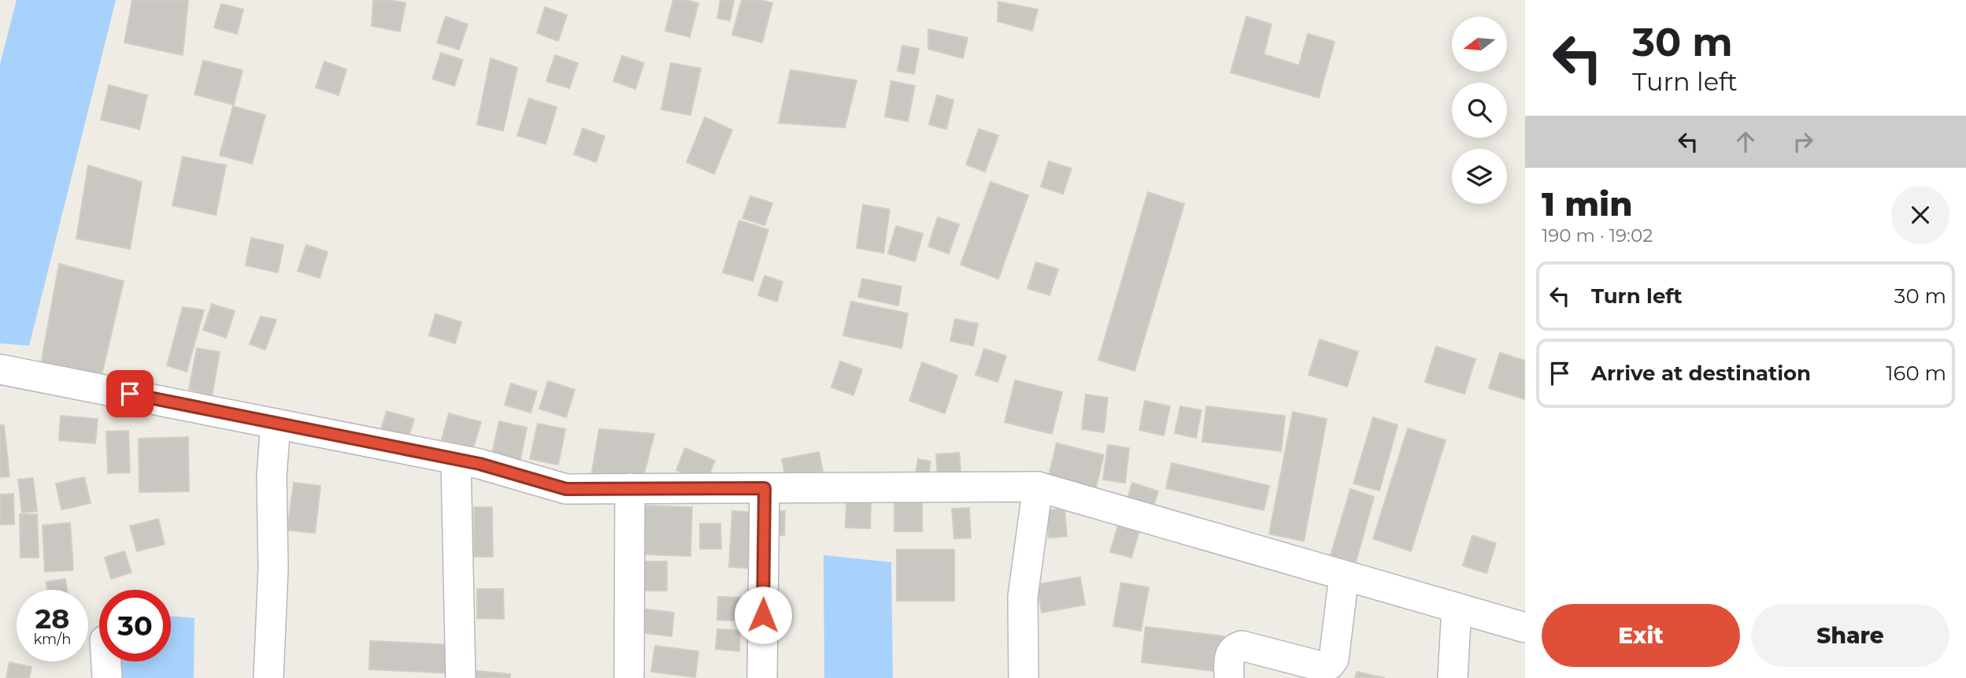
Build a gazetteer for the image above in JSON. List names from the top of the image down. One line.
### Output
{"north":"left","page":{"turn":["30 m","Turn left"],"heading":["1 min","190 m · 19:02"],"list":[{"name":"Turn left","value":"30 m"},{"name":"Arrive at destination","value":"160 m"}],"speed":"28 km/h","limit":"30","buttons":["Exit","Share"]}}
